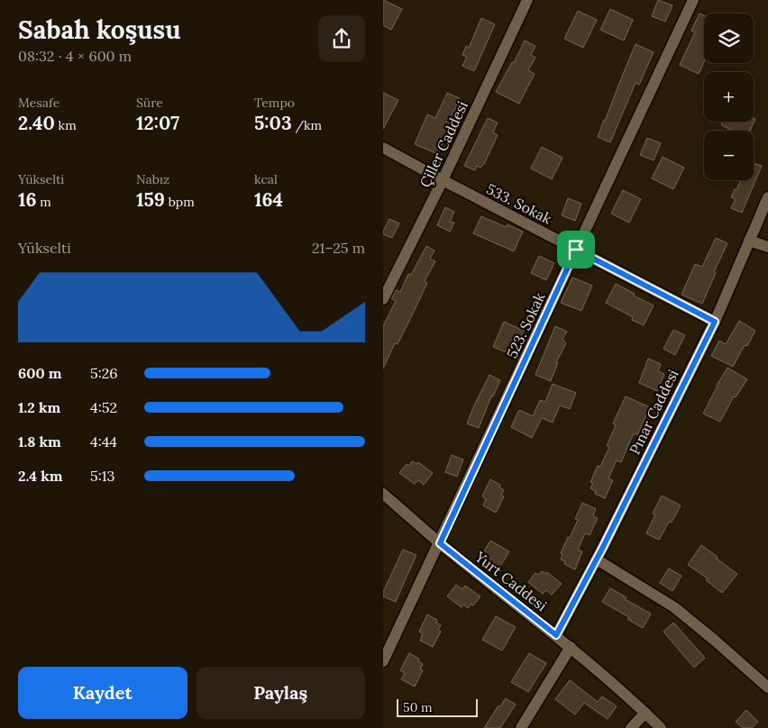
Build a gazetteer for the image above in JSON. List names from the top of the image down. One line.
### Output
{"streets":{"street":["Çiller Caddesi","533. Sokak","523. Sokak","Pınar Caddesi","Yurt Caddesi"]},"crossings":[["Çiller Caddesi","533. Sokak"],["533. Sokak","523. Sokak"],["533. Sokak","Pınar Caddesi"],["523. Sokak","Yurt Caddesi"],["Pınar Caddesi","Yurt Caddesi"]],"scale_bar":"50 m","page":{"heading":["Sabah koşusu","08:32 · 4 × 600 m"],"map_buttons":["+","−"],"stats":[["Mesafe","2.40 km"],["Süre","12:07"],["Tempo","5:03 /km"],["Yükselti","16 m"],["Nabız","159 bpm"],["kcal","164"]],"chart":["Yükselti","21–25 m"],"list":[{"name":"600 m","note":"5:26"},{"name":"1.2 km","note":"4:52"},{"name":"1.8 km","note":"4:44"},{"name":"2.4 km","note":"5:13"}],"buttons":["Kaydet","Paylaş"],"scale":"50 m"}}
